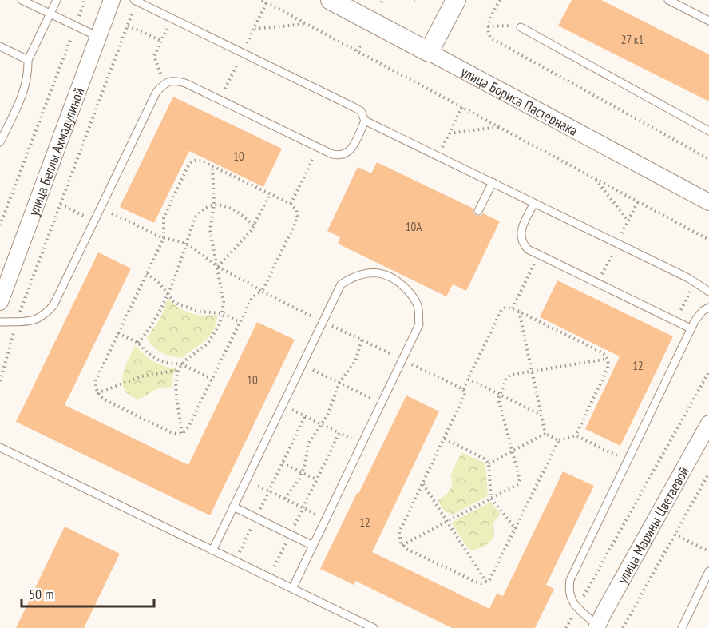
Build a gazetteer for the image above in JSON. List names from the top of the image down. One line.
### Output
{"streets":{"street":["улица Бориса Пастернака","улица Беллы Ахмадулиной","улица Марины Цветаевой"]},"house_numbers":["27 к1","10","10А","12","10","12"],"scale_bar":"50 m"}
